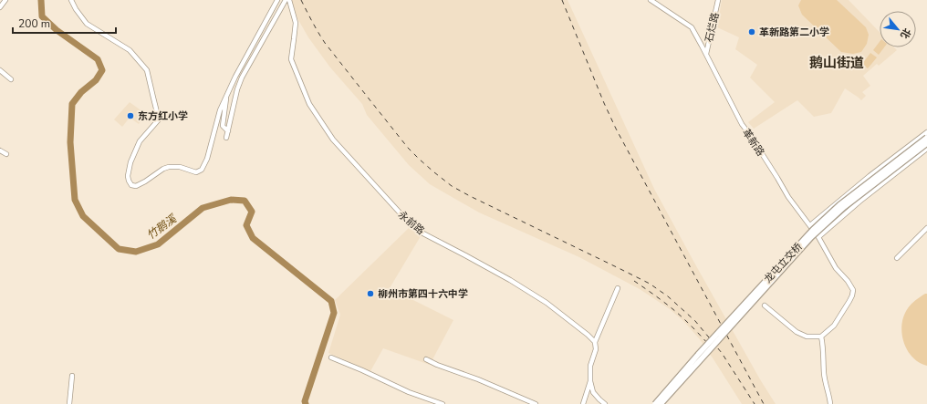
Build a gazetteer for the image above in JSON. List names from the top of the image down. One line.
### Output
{"streets":{"main road":["龙屯立交桥"],"street":["石烂路","革新路","永前路"]},"crossings":[["石烂路","革新路"]],"districts":["鹅山街道"],"water":["竹鹅溪"],"places":["革新路第二小学","东方红小学","柳州市第四十六中学"],"scale_bar":"200 m","north":"bottom right"}
